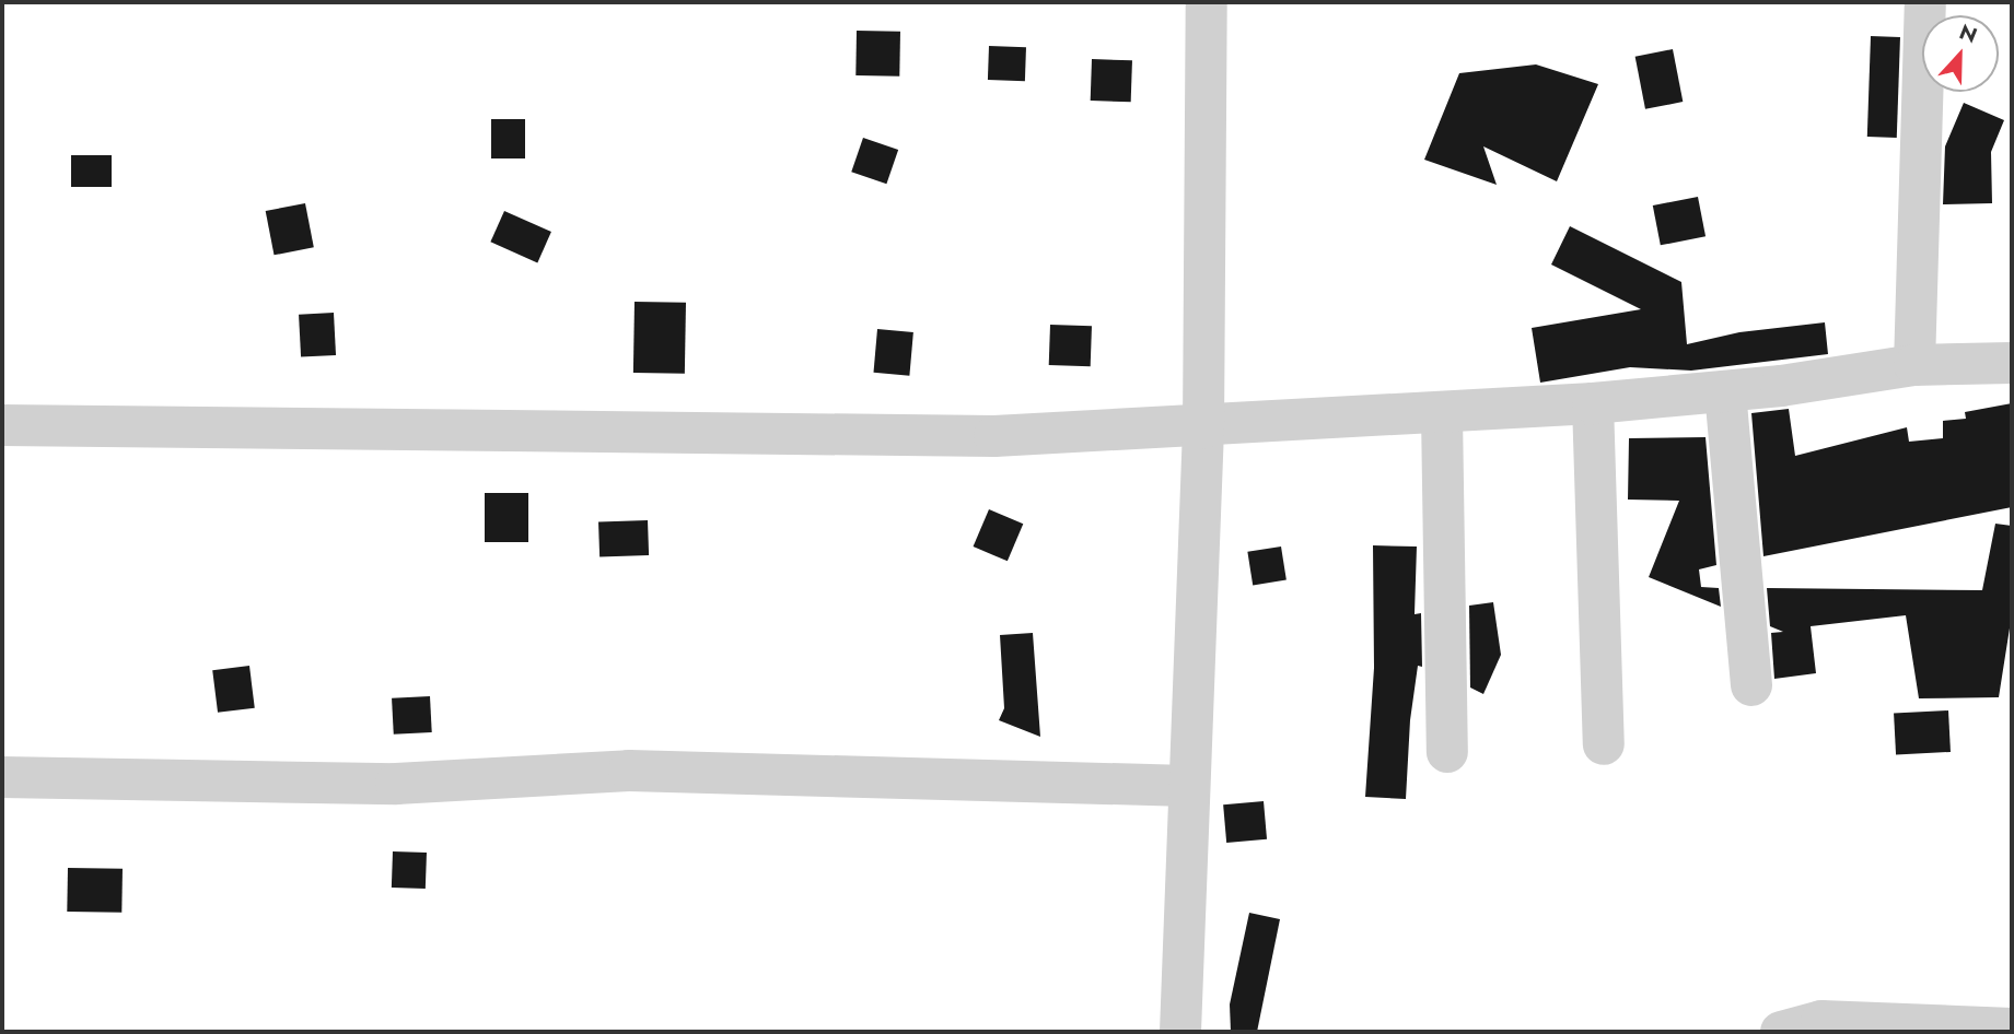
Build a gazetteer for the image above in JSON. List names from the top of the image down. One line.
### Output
{"north":"top"}
